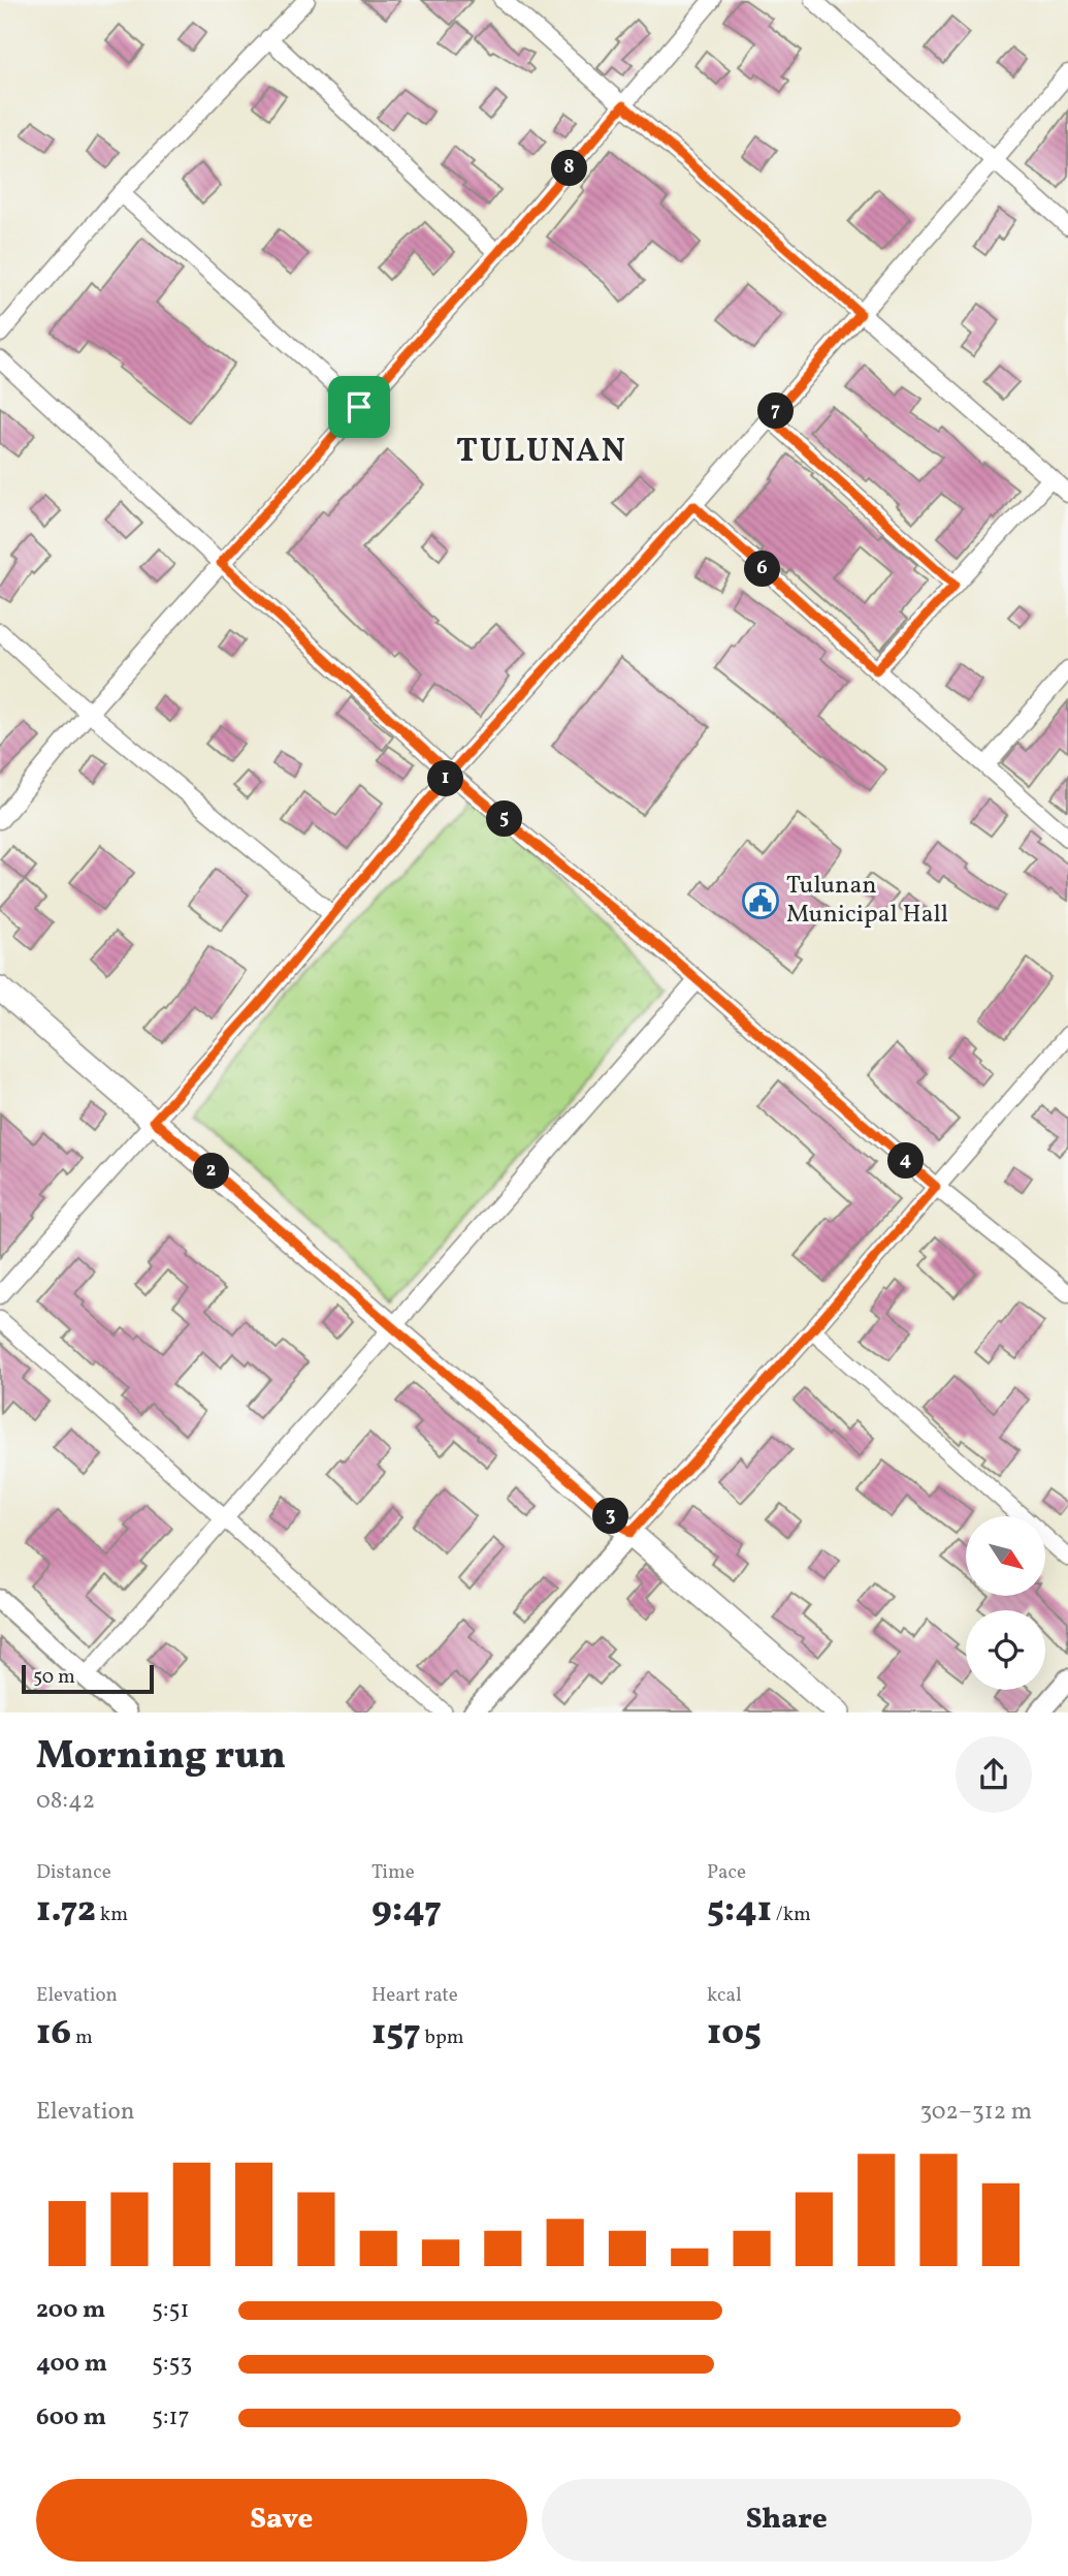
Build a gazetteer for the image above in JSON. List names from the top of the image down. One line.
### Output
{"districts":["TULUNAN"],"places":{"public building":["Tulunan Municipal Hall"]},"scale_bar":"50 m","north":"bottom right","page":{"pins":["8","7","6","1","5","4","2","3"],"scale":"50 m","heading":["Morning run","08:42"],"stats":[["Distance","1.72 km"],["Time","9:47"],["Pace","5:41 /km"],["Elevation","16 m"],["Heart rate","157 bpm"],["kcal","105"]],"chart":["Elevation","302–312 m"],"list":[{"name":"200 m","note":"5:51"},{"name":"400 m","note":"5:53"},{"name":"600 m","note":"5:17"}],"buttons":["Save","Share"]}}
